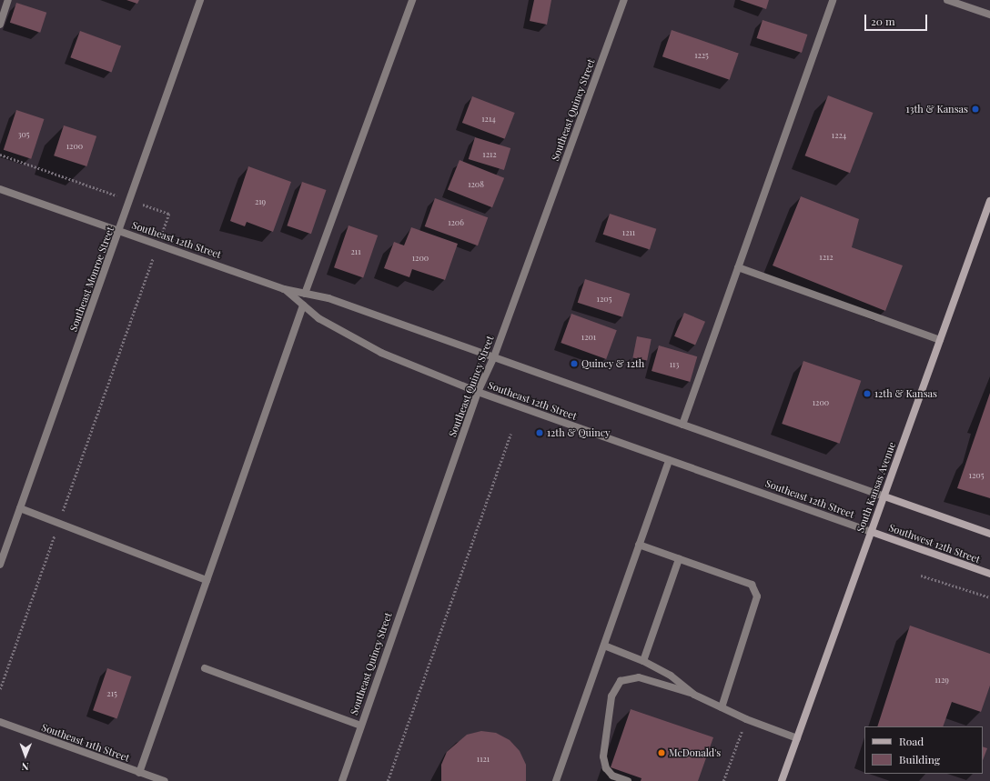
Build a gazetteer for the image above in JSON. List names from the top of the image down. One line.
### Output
{"streets":{"main road":["South Kansas Avenue","Southwest 12th Street"],"street":["Southeast Quincy Street","Southeast 12th Street","Southeast Monroe Street","Southeast 11th Street"]},"crossings":[["Southeast Quincy Street","Southeast 12th Street"],["Southeast 12th Street","Southeast Monroe Street"],["Southeast 12th Street","South Kansas Avenue"],["Southeast 12th Street","Southwest 12th Street"],["South Kansas Avenue","Southwest 12th Street"]],"places":["13th & Kansas","Quincy & 12th","12th & Kansas","12th & Quincy","McDonald's"],"house_numbers":["1225","1214","305","1224","1200","1212","1208","219","1206","1211","211","1212","1200","1205","1201","113","1200","1205","1129","215","1121"],"legend":["Road","Building"],"scale_bar":"20 m","north":"bottom"}
